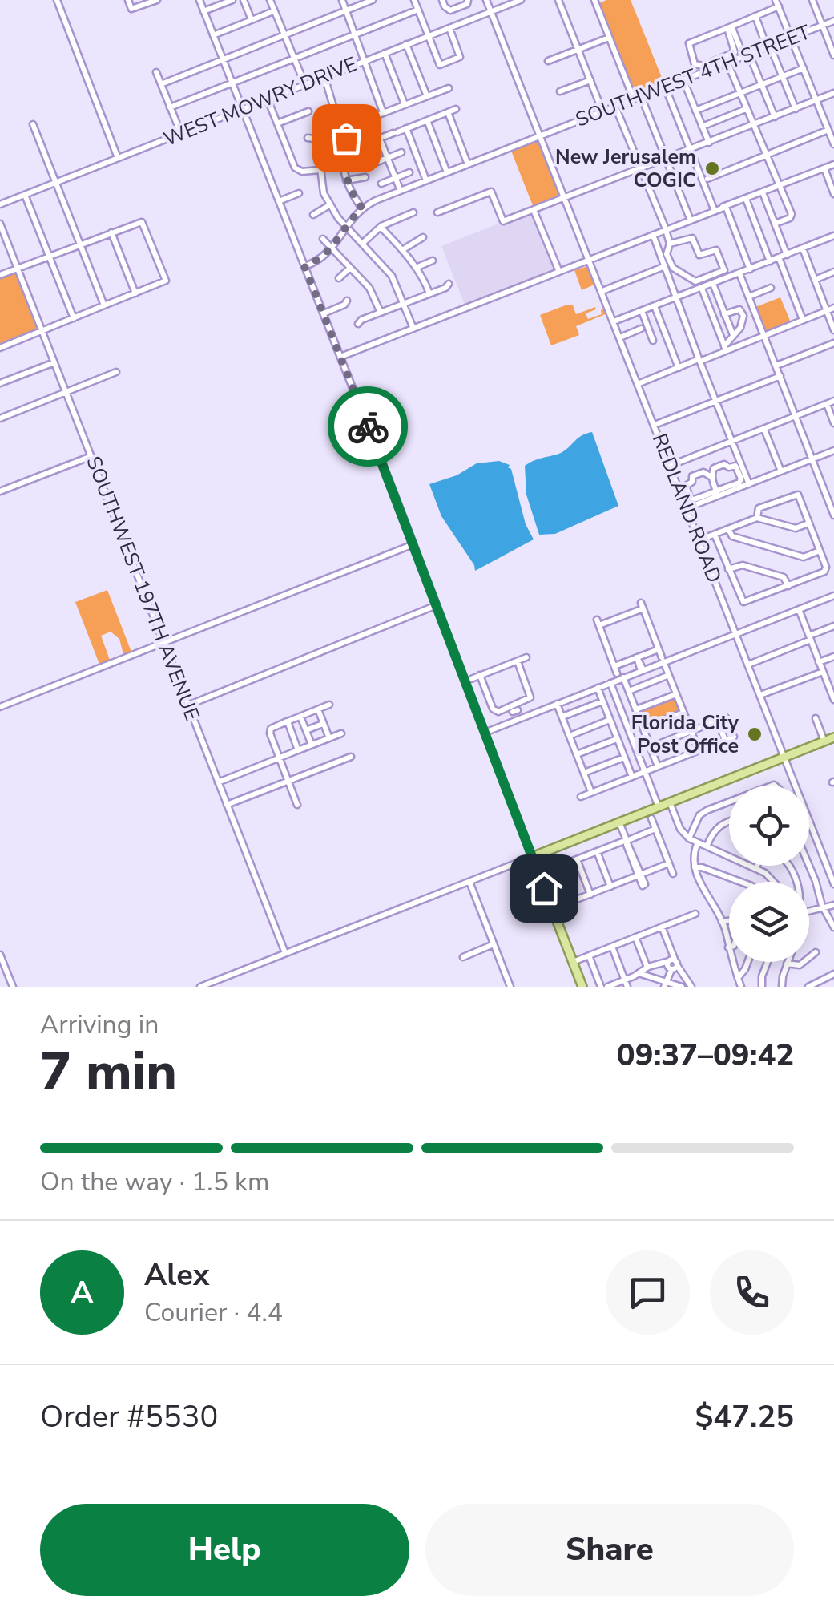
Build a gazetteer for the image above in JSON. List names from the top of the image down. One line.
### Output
{"streets":{"street":["SOUTHWEST 4TH STREET","WEST MOWRY DRIVE","REDLAND ROAD","SOUTHWEST 197TH AVENUE"]},"crossings":[["SOUTHWEST 4TH STREET","REDLAND ROAD"],["WEST MOWRY DRIVE","REDLAND ROAD"]],"places":["New Jerusalem COGIC","Florida City Post Office"],"page":{"heading":["7 min","Arriving in","09:37–09:42"],"panel":["Alex","Courier · 4.4","Order #5530","$47.25"],"bar":"On the way · 1.5 km","round":"A","buttons":["Help","Share"]}}
